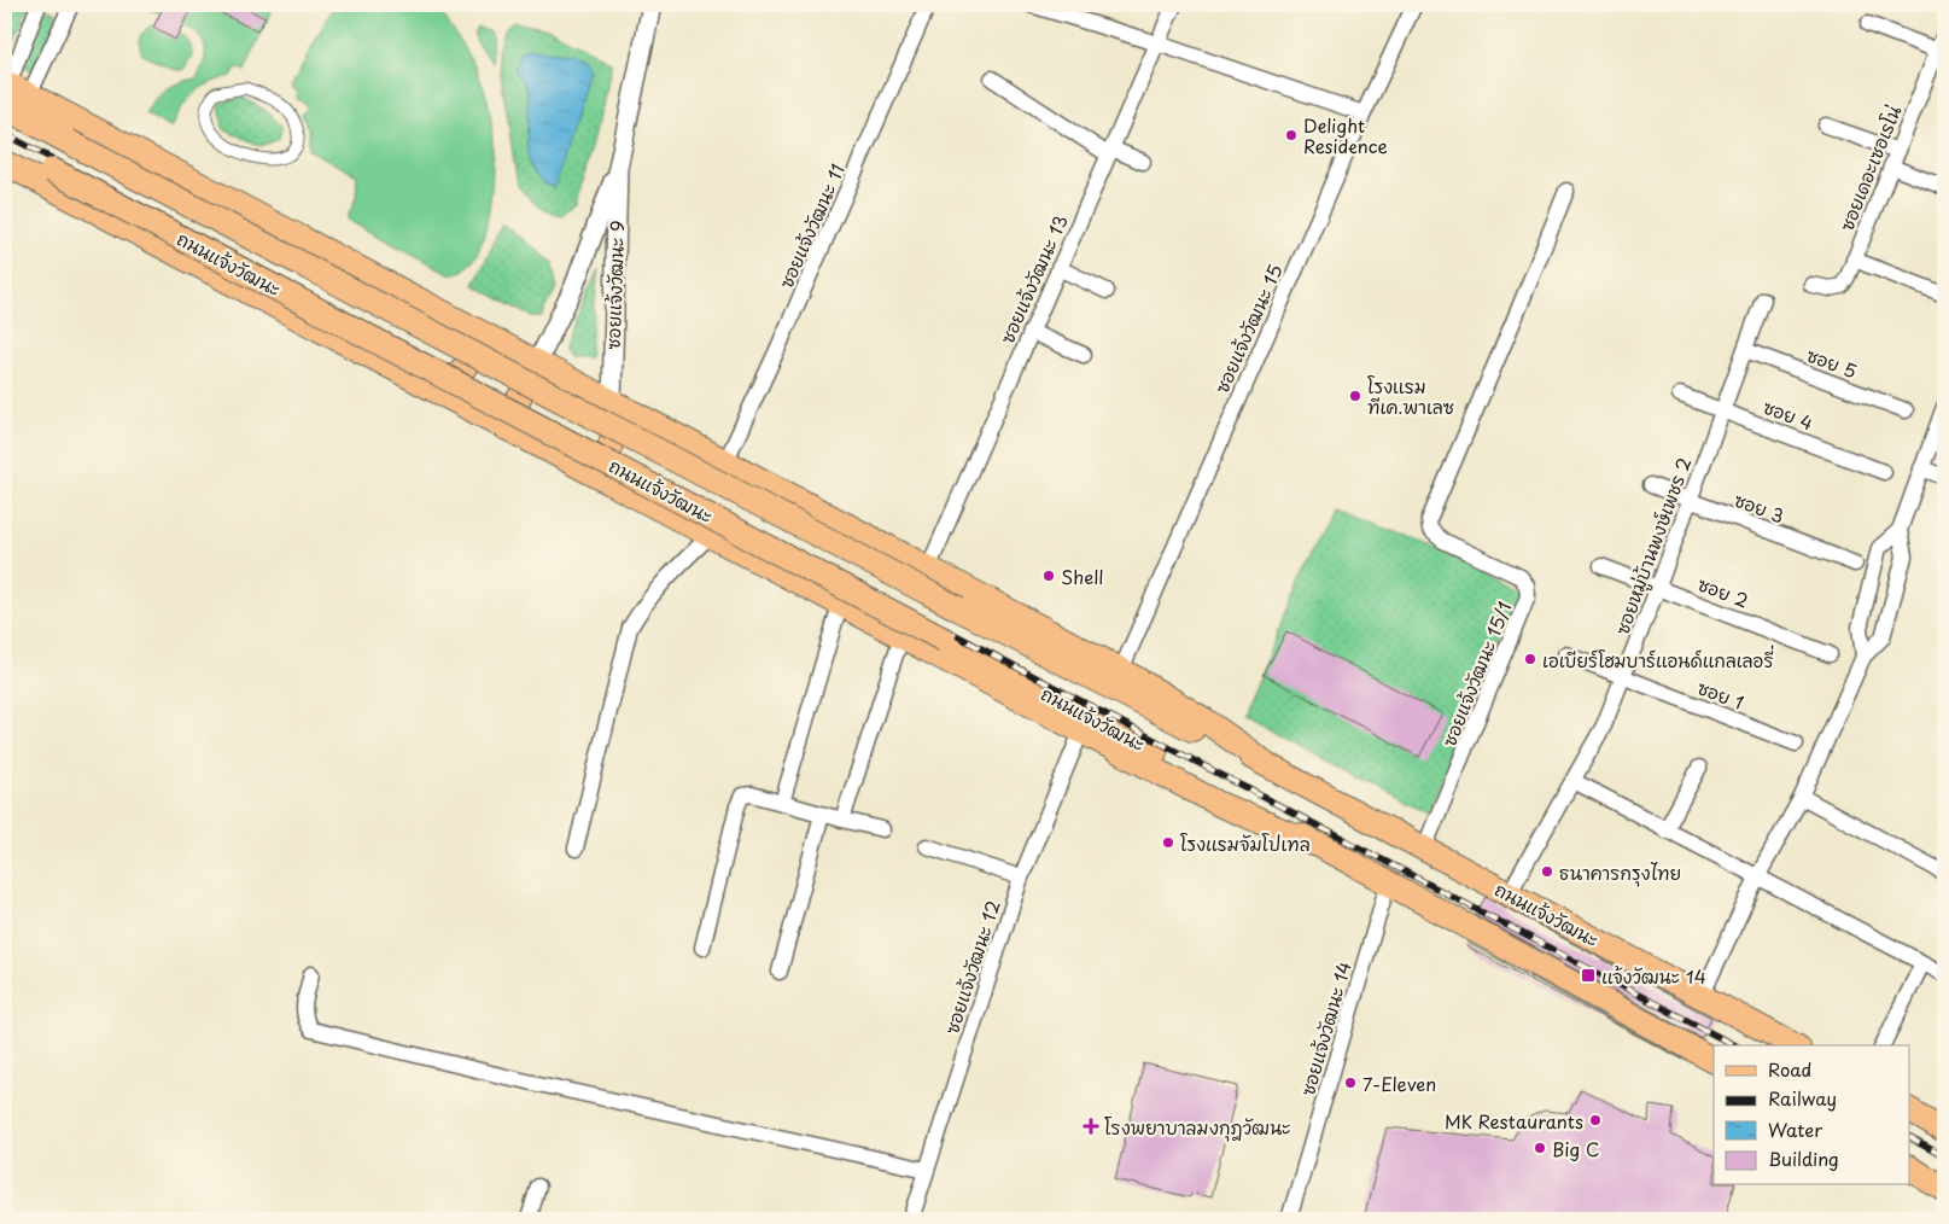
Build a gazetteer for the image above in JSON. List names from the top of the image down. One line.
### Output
{"streets":{"main road":["ถนนแจ้งวัฒนะ"],"street":["ซอยเดอะเซอเรโน่","ซอยแจ้งวัฒนะ 11","ซอยแจ้งวัฒนะ 13","ซอยแจ้งวัฒนะ 9","ซอยแจ้งวัฒนะ 15","ซอย 5","ซอย 4","ซอย 3","ซอยหมู่บ้านพงษ์เพชร 2","ซอย 2","ซอยแจ้งวัฒนะ 15/1","ซอย 1","ซอยแจ้งวัฒนะ 12","ซอยแจ้งวัฒนะ 14"]},"crossings":[["ซอยแจ้งวัฒนะ 11","ถนนแจ้งวัฒนะ"],["ถนนแจ้งวัฒนะ","ซอยแจ้งวัฒนะ 13"],["ถนนแจ้งวัฒนะ","ซอยแจ้งวัฒนะ 9"],["ถนนแจ้งวัฒนะ","ซอยแจ้งวัฒนะ 15"],["ถนนแจ้งวัฒนะ","ซอยหมู่บ้านพงษ์เพชร 2"],["ถนนแจ้งวัฒนะ","ซอยแจ้งวัฒนะ 15/1"],["ถนนแจ้งวัฒนะ","ซอยแจ้งวัฒนะ 12"],["ถนนแจ้งวัฒนะ","ซอยแจ้งวัฒนะ 14"],["ซอย 5","ซอยหมู่บ้านพงษ์เพชร 2"],["ซอย 4","ซอยหมู่บ้านพงษ์เพชร 2"],["ซอย 3","ซอยหมู่บ้านพงษ์เพชร 2"],["ซอยหมู่บ้านพงษ์เพชร 2","ซอย 2"],["ซอยหมู่บ้านพงษ์เพชร 2","ซอย 1"]],"places":{"other":["Delight Residence","โรงแรม ทีเค.พาเลซ","Shell","เอเบียร์โฮมบาร์แอนด์แกลเลอรี่","โรงแรมจัมโปเทล","ธนาคารกรุงไทย","7-Eleven","MK Restaurants","Big C"],"transit":["แจ้งวัฒนะ 14"],"health":["โรงพยาบาลมงกุฎวัฒนะ"]},"legend":["Road","Railway","Water","Building"]}
